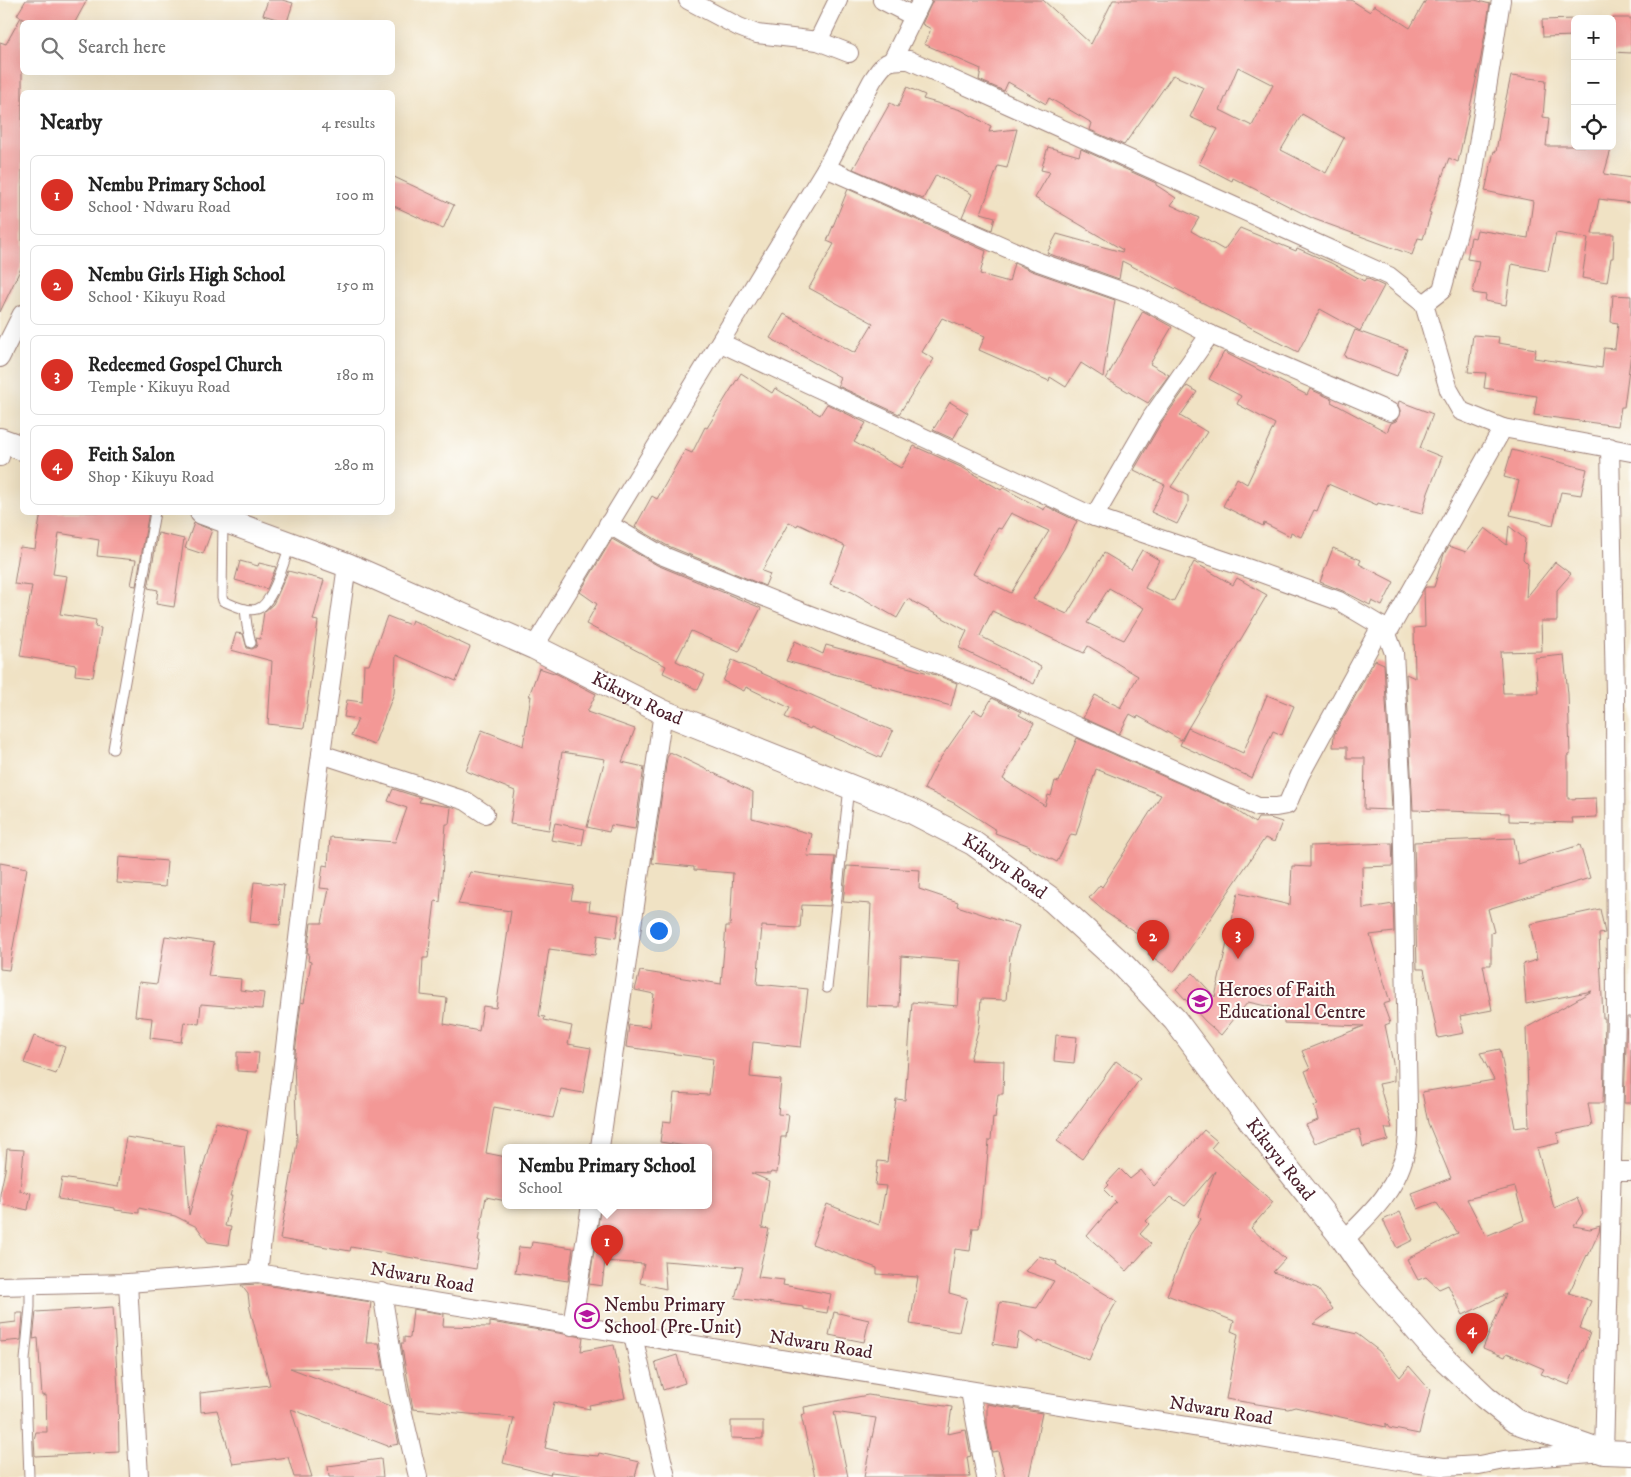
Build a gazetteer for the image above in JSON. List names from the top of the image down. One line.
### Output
{"streets":{"main road":["Kikuyu Road"],"street":["Ndwaru Road"]},"crossings":[["Kikuyu Road","Ndwaru Road"]],"places":{"school or university":["Heroes of Faith Educational Centre","Nembu Primary School (Pre-Unit)"]},"page":{"map_buttons":["+","−"],"search":"Search here","heading":["Nearby","4 results"],"list":[{"mark":"1","name":"Nembu Primary School","note":"School · Ndwaru Road","value":"100 m"},{"mark":"2","name":"Nembu Girls High School","note":"School · Kikuyu Road","value":"150 m"},{"mark":"3","name":"Redeemed Gospel Church","note":"Temple · Kikuyu Road","value":"180 m"},{"mark":"4","name":"Feith Salon","note":"Shop · Kikuyu Road","value":"280 m"}],"pins":["3","2","1","4"],"popup":["Nembu Primary School","School"]}}
